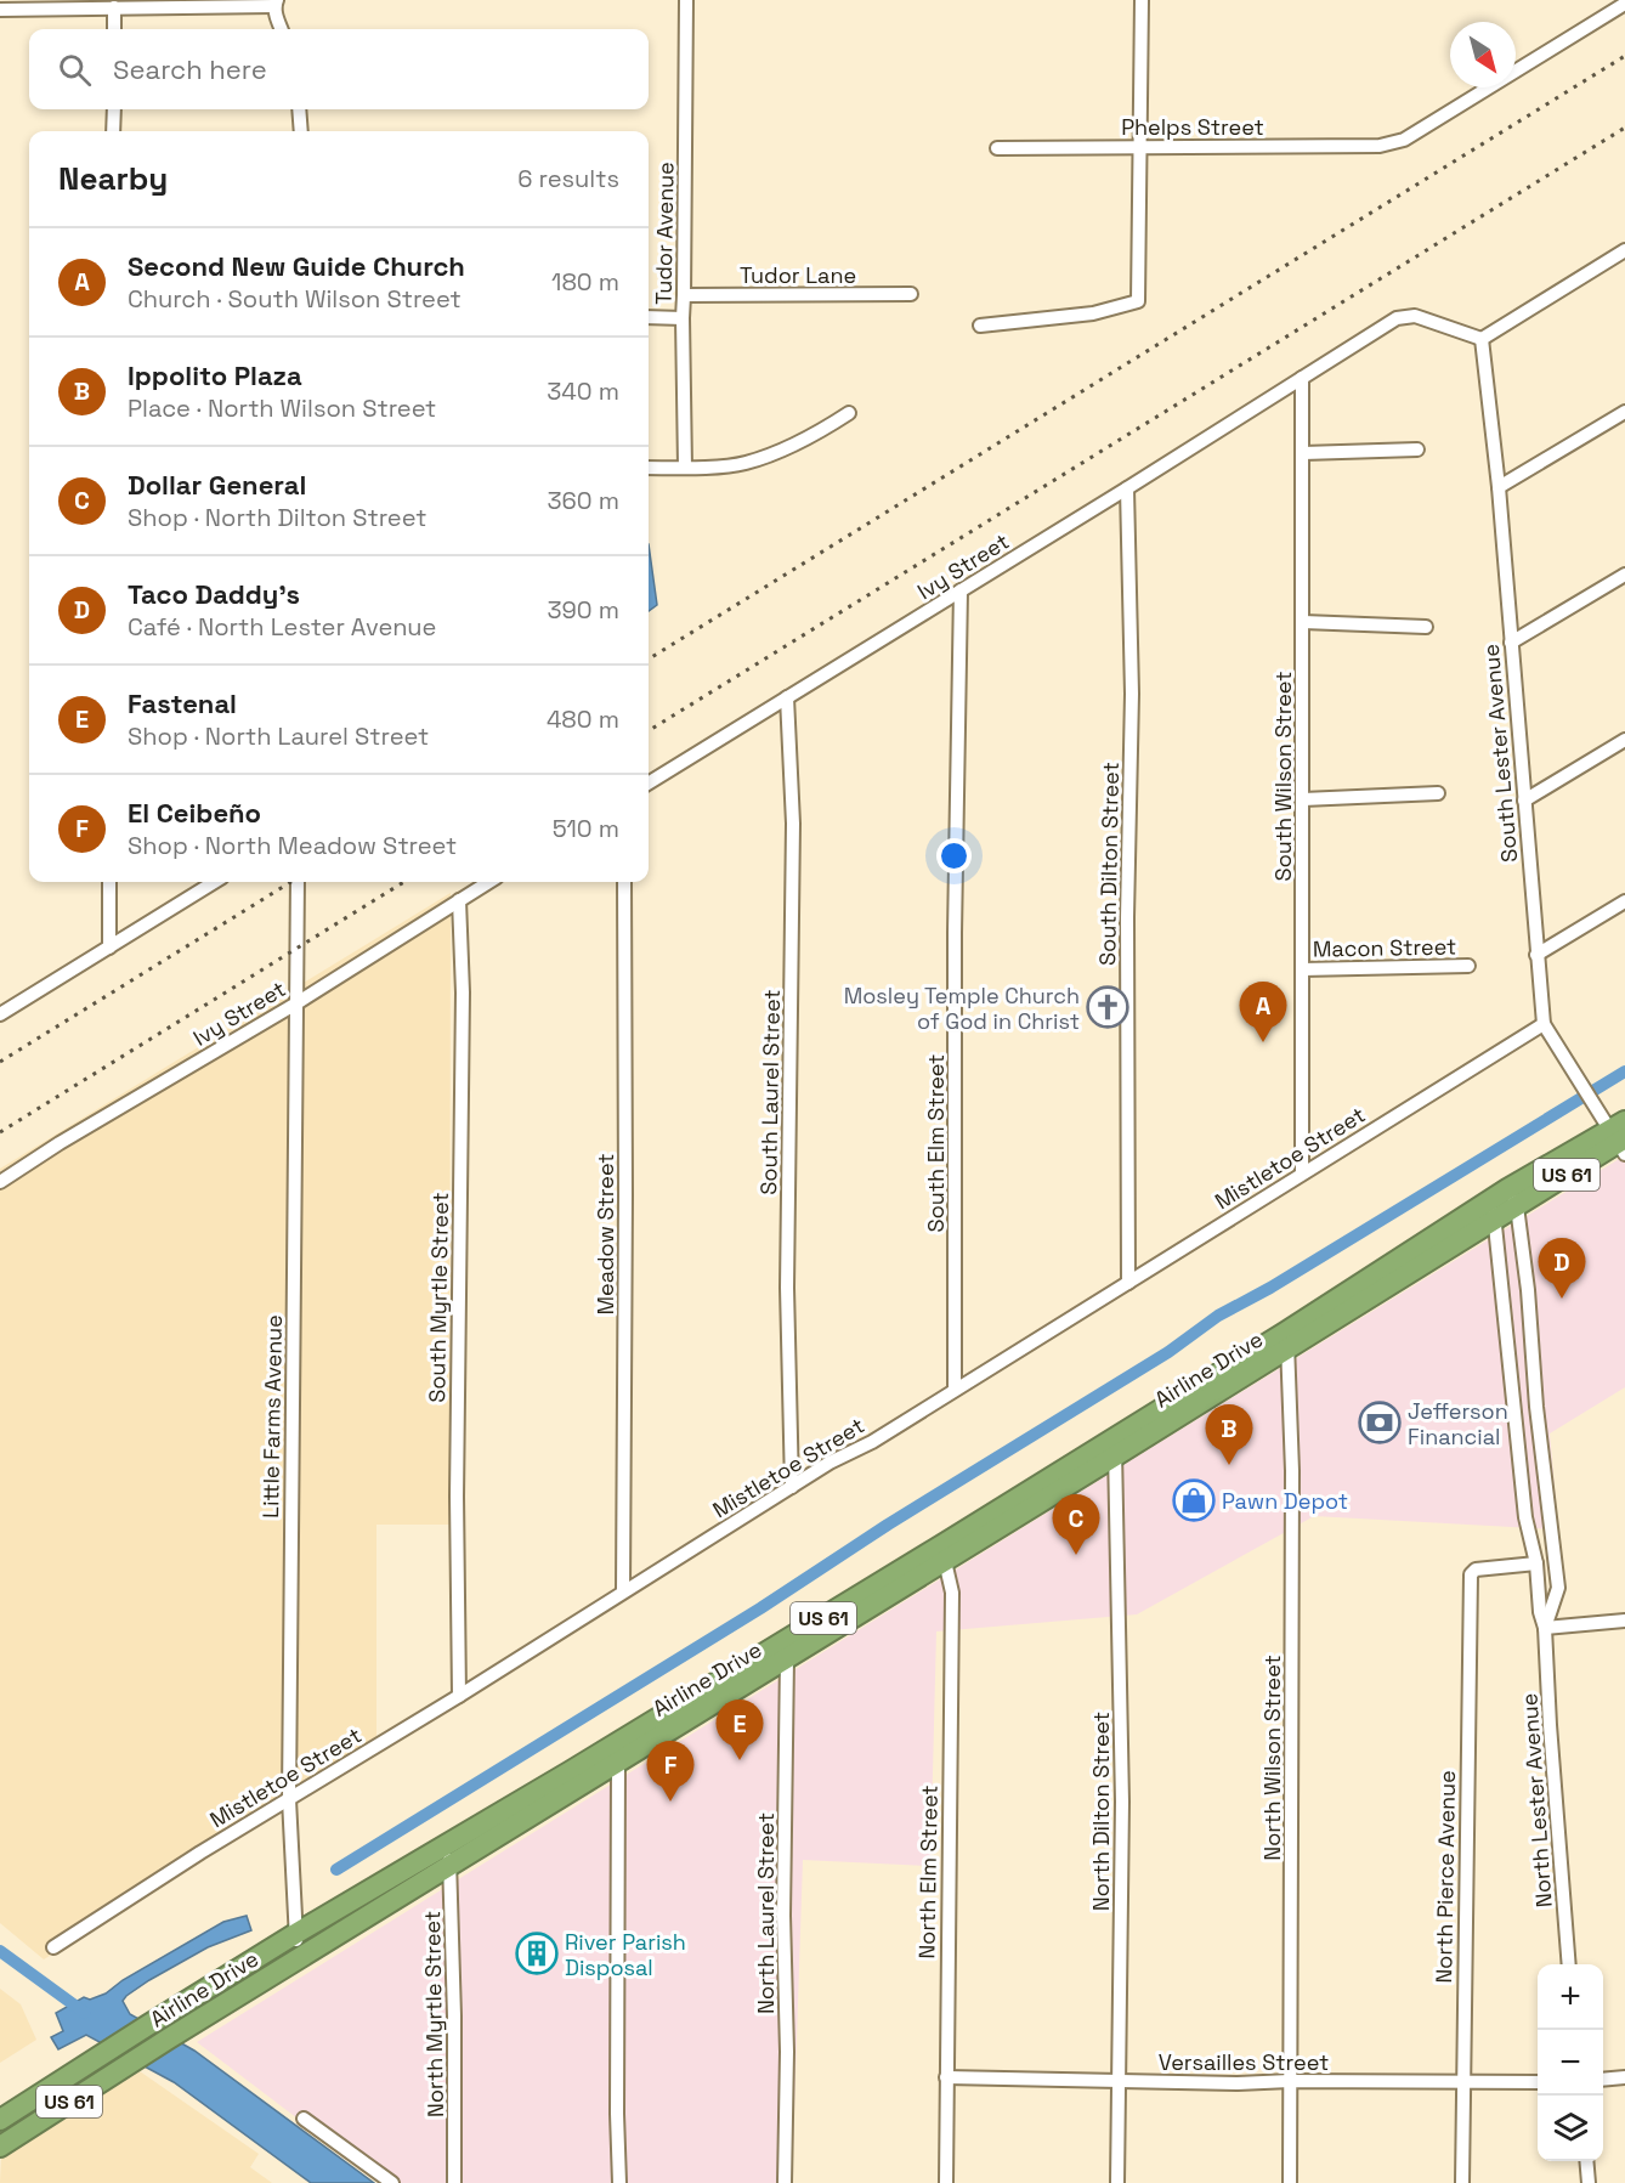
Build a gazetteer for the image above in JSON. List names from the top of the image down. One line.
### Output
{"streets":{"highway":["US 61","Airline Drive"],"street":["Phelps Street","Tudor Avenue","Tudor Lane","Ivy Street","South Lester Avenue","South Wilson Street","South Dilton Street","Macon Street","South Laurel Street","South Elm Street","Mistletoe Street","Meadow Street","South Myrtle Street","Little Farms Avenue","North Wilson Street","North Lester Avenue","North Dilton Street","North Elm Street","North Pierce Avenue","North Laurel Street","North Myrtle Street","Versailles Street"]},"crossings":[["Tudor Avenue","Tudor Lane"],["Ivy Street","South Lester Avenue"],["Ivy Street","South Wilson Street"],["Ivy Street","South Dilton Street"],["Ivy Street","South Laurel Street"],["Ivy Street","South Elm Street"],["Ivy Street","South Myrtle Street"],["Ivy Street","Little Farms Avenue"],["South Lester Avenue","Mistletoe Street"],["South Lester Avenue","Airline Drive"],["South Wilson Street","Macon Street"],["South Wilson Street","Mistletoe Street"],["South Dilton Street","Mistletoe Street"],["South Laurel Street","Mistletoe Street"],["South Elm Street","Mistletoe Street"],["Mistletoe Street","Meadow Street"],["Mistletoe Street","South Myrtle Street"],["Mistletoe Street","Little Farms Avenue"],["Airline Drive","Little Farms Avenue"],["Airline Drive","North Wilson Street"],["Airline Drive","North Lester Avenue"],["Airline Drive","North Dilton Street"],["Airline Drive","North Elm Street"],["Airline Drive","North Laurel Street"],["Airline Drive","North Myrtle Street"],["North Wilson Street","Versailles Street"],["North Lester Avenue","North Pierce Avenue"],["North Dilton Street","Versailles Street"],["North Elm Street","Versailles Street"],["North Pierce Avenue","Versailles Street"]],"places":{"church":["Mosley Temple Church of God in Christ"],"bank":["Jefferson Financial"],"shop":["Pawn Depot"],"building":["River Parish Disposal"]},"north":"bottom right","page":{"search":"Search here","heading":["Nearby","6 results"],"list":[{"mark":"A","name":"Second New Guide Church","note":"Church · South Wilson Street","value":"180 m"},{"mark":"B","name":"Ippolito Plaza","note":"Place · North Wilson Street","value":"340 m"},{"mark":"C","name":"Dollar General","note":"Shop · North Dilton Street","value":"360 m"},{"mark":"D","name":"Taco Daddy's","note":"Café · North Lester Avenue","value":"390 m"},{"mark":"E","name":"Fastenal","note":"Shop · North Laurel Street","value":"480 m"},{"mark":"F","name":"El Ceibeño","note":"Shop · North Meadow Street","value":"510 m"}],"pins":["A","D","B","C","E","F"],"map_buttons":["+","−"]}}
